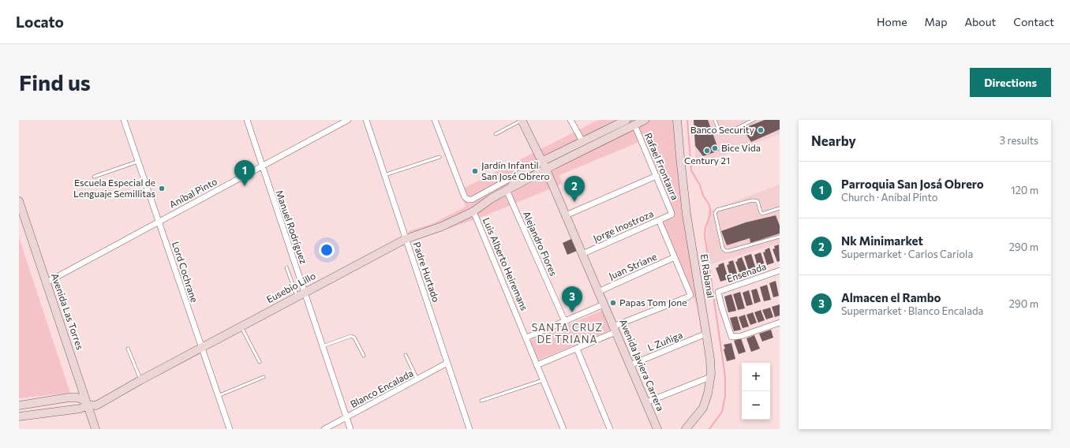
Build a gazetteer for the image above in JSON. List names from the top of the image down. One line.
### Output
{"streets":{"street":["Rafael Frontaura","Aníbal Pinto","Jorge Inostroza","Manuel Rodríguez","Alejandro Flores","Luis Alberto Heiremans","Juan Striane","Lord Cochrane","Padre Hurtado","Ensenada","El Rabanal","Eusebio Lillo","Avenida Las Torres","L Zuñiga","Avenida Javiera Carrera","Blanco Encalada"]},"crossings":[["Rafael Frontaura","Jorge Inostroza"],["Rafael Frontaura","Eusebio Lillo"],["Aníbal Pinto","Manuel Rodríguez"],["Aníbal Pinto","Lord Cochrane"],["Aníbal Pinto","Avenida Las Torres"],["Jorge Inostroza","Avenida Javiera Carrera"],["Manuel Rodríguez","Eusebio Lillo"],["Manuel Rodríguez","Blanco Encalada"],["Alejandro Flores","Eusebio Lillo"],["Luis Alberto Heiremans","Eusebio Lillo"],["Juan Striane","Avenida Javiera Carrera"],["Lord Cochrane","Eusebio Lillo"],["Padre Hurtado","Eusebio Lillo"],["Padre Hurtado","Blanco Encalada"],["El Rabanal","L Zuñiga"],["Eusebio Lillo","Avenida Las Torres"],["Eusebio Lillo","Avenida Javiera Carrera"],["L Zuñiga","Avenida Javiera Carrera"]],"districts":["SANTA CRUZ DE TRIANA"],"places":["Banco Security","Bice Vida","Century 21","Jardín Infantil San José Obrero","Escuela Especial de Lenguaje Semillitas","Papas Tom Jone"],"page":{"header":"Locato","nav":["Home","Map","About","Contact"],"buttons":"Directions","title":"Find us","heading":["Nearby","3 results"],"pins":["1","2","3"],"list":[{"mark":"1","name":"Parroquia San Josá Obrero","note":"Church · Aníbal Pinto","value":"120 m"},{"mark":"2","name":"Nk Minimarket","note":"Supermarket · Carlos Cariola","value":"290 m"},{"mark":"3","name":"Almacen el Rambo","note":"Supermarket · Blanco Encalada","value":"290 m"}],"map_buttons":["+","−"]}}
